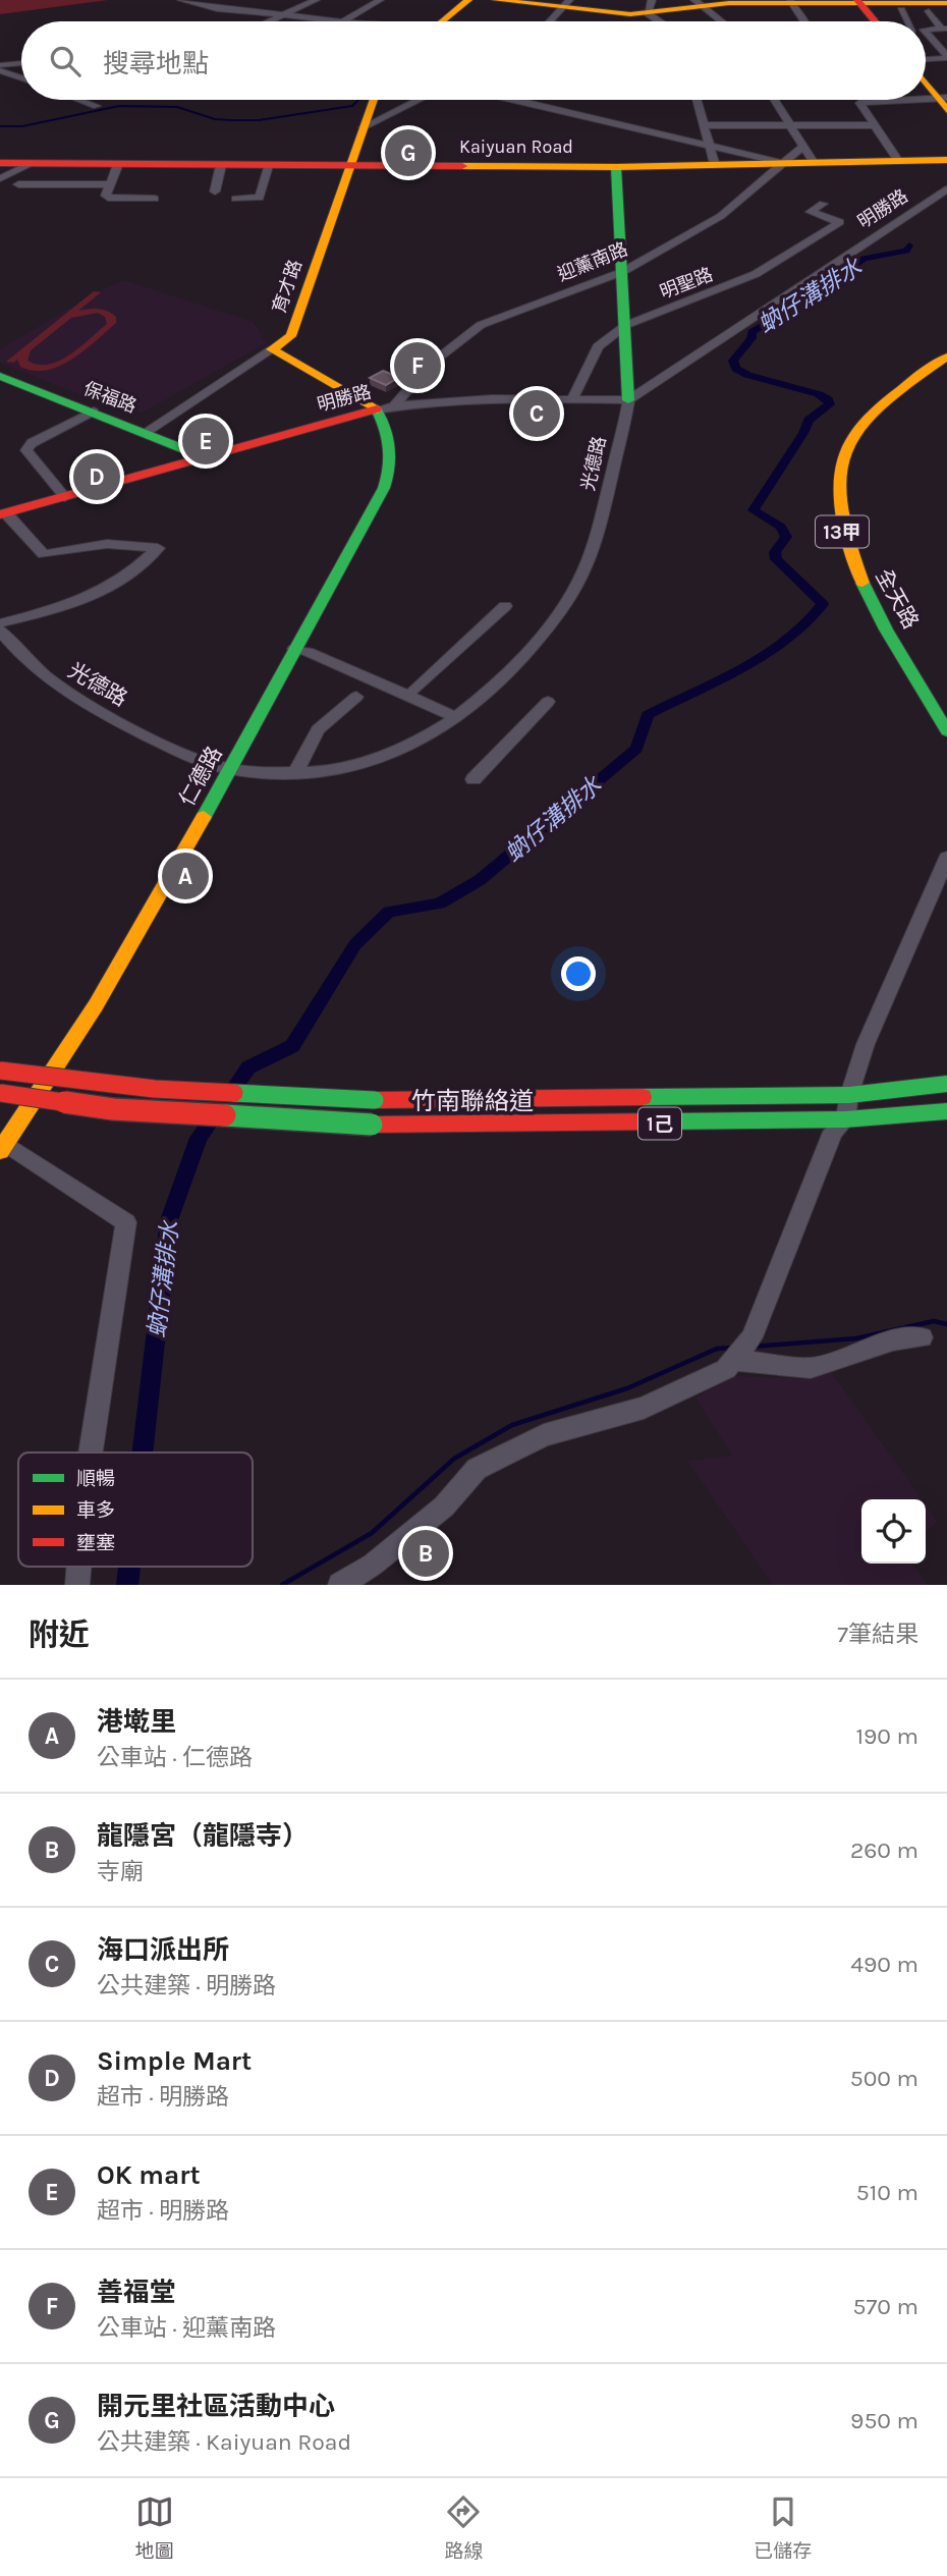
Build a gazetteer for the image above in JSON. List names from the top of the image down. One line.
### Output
{"streets":{"street":["Kaiyuan Road","明勝路","迎薰南路","明聖路","育才路","保福路","光德路","13甲","全天路","仁德路","竹南聯絡道","1己"]},"crossings":[["Kaiyuan Road","迎薰南路"],["Kaiyuan Road","育才路"],["Kaiyuan Road","光德路"],["明勝路","迎薰南路"],["明勝路","明聖路"],["明勝路","保福路"],["明勝路","光德路"],["明勝路","仁德路"],["迎薰南路","光德路"],["明聖路","光德路"],["育才路","保福路"],["光德路","仁德路"]],"water":["蚋仔溝排水"],"legend":["順暢","車多","壅塞"],"page":{"search":"搜尋地點","pins":["G","F","C","E","D","A","B"],"heading":["附近","7筆結果"],"list":[{"mark":"A","name":"港墘里","note":"公車站 · 仁德路","value":"190 m"},{"mark":"B","name":"龍隱宮（龍隱寺）","note":"寺廟","value":"260 m"},{"mark":"C","name":"海口派出所","note":"公共建築 · 明勝路","value":"490 m"},{"mark":"D","name":"Simple Mart","note":"超市 · 明勝路","value":"500 m"},{"mark":"E","name":"OK mart","note":"超市 · 明勝路","value":"510 m"},{"mark":"F","name":"善福堂","note":"公車站 · 迎薰南路","value":"570 m"},{"mark":"G","name":"開元里社區活動中心","note":"公共建築 · Kaiyuan Road","value":"950 m"}],"nav":["地圖","路線","已儲存"]}}
